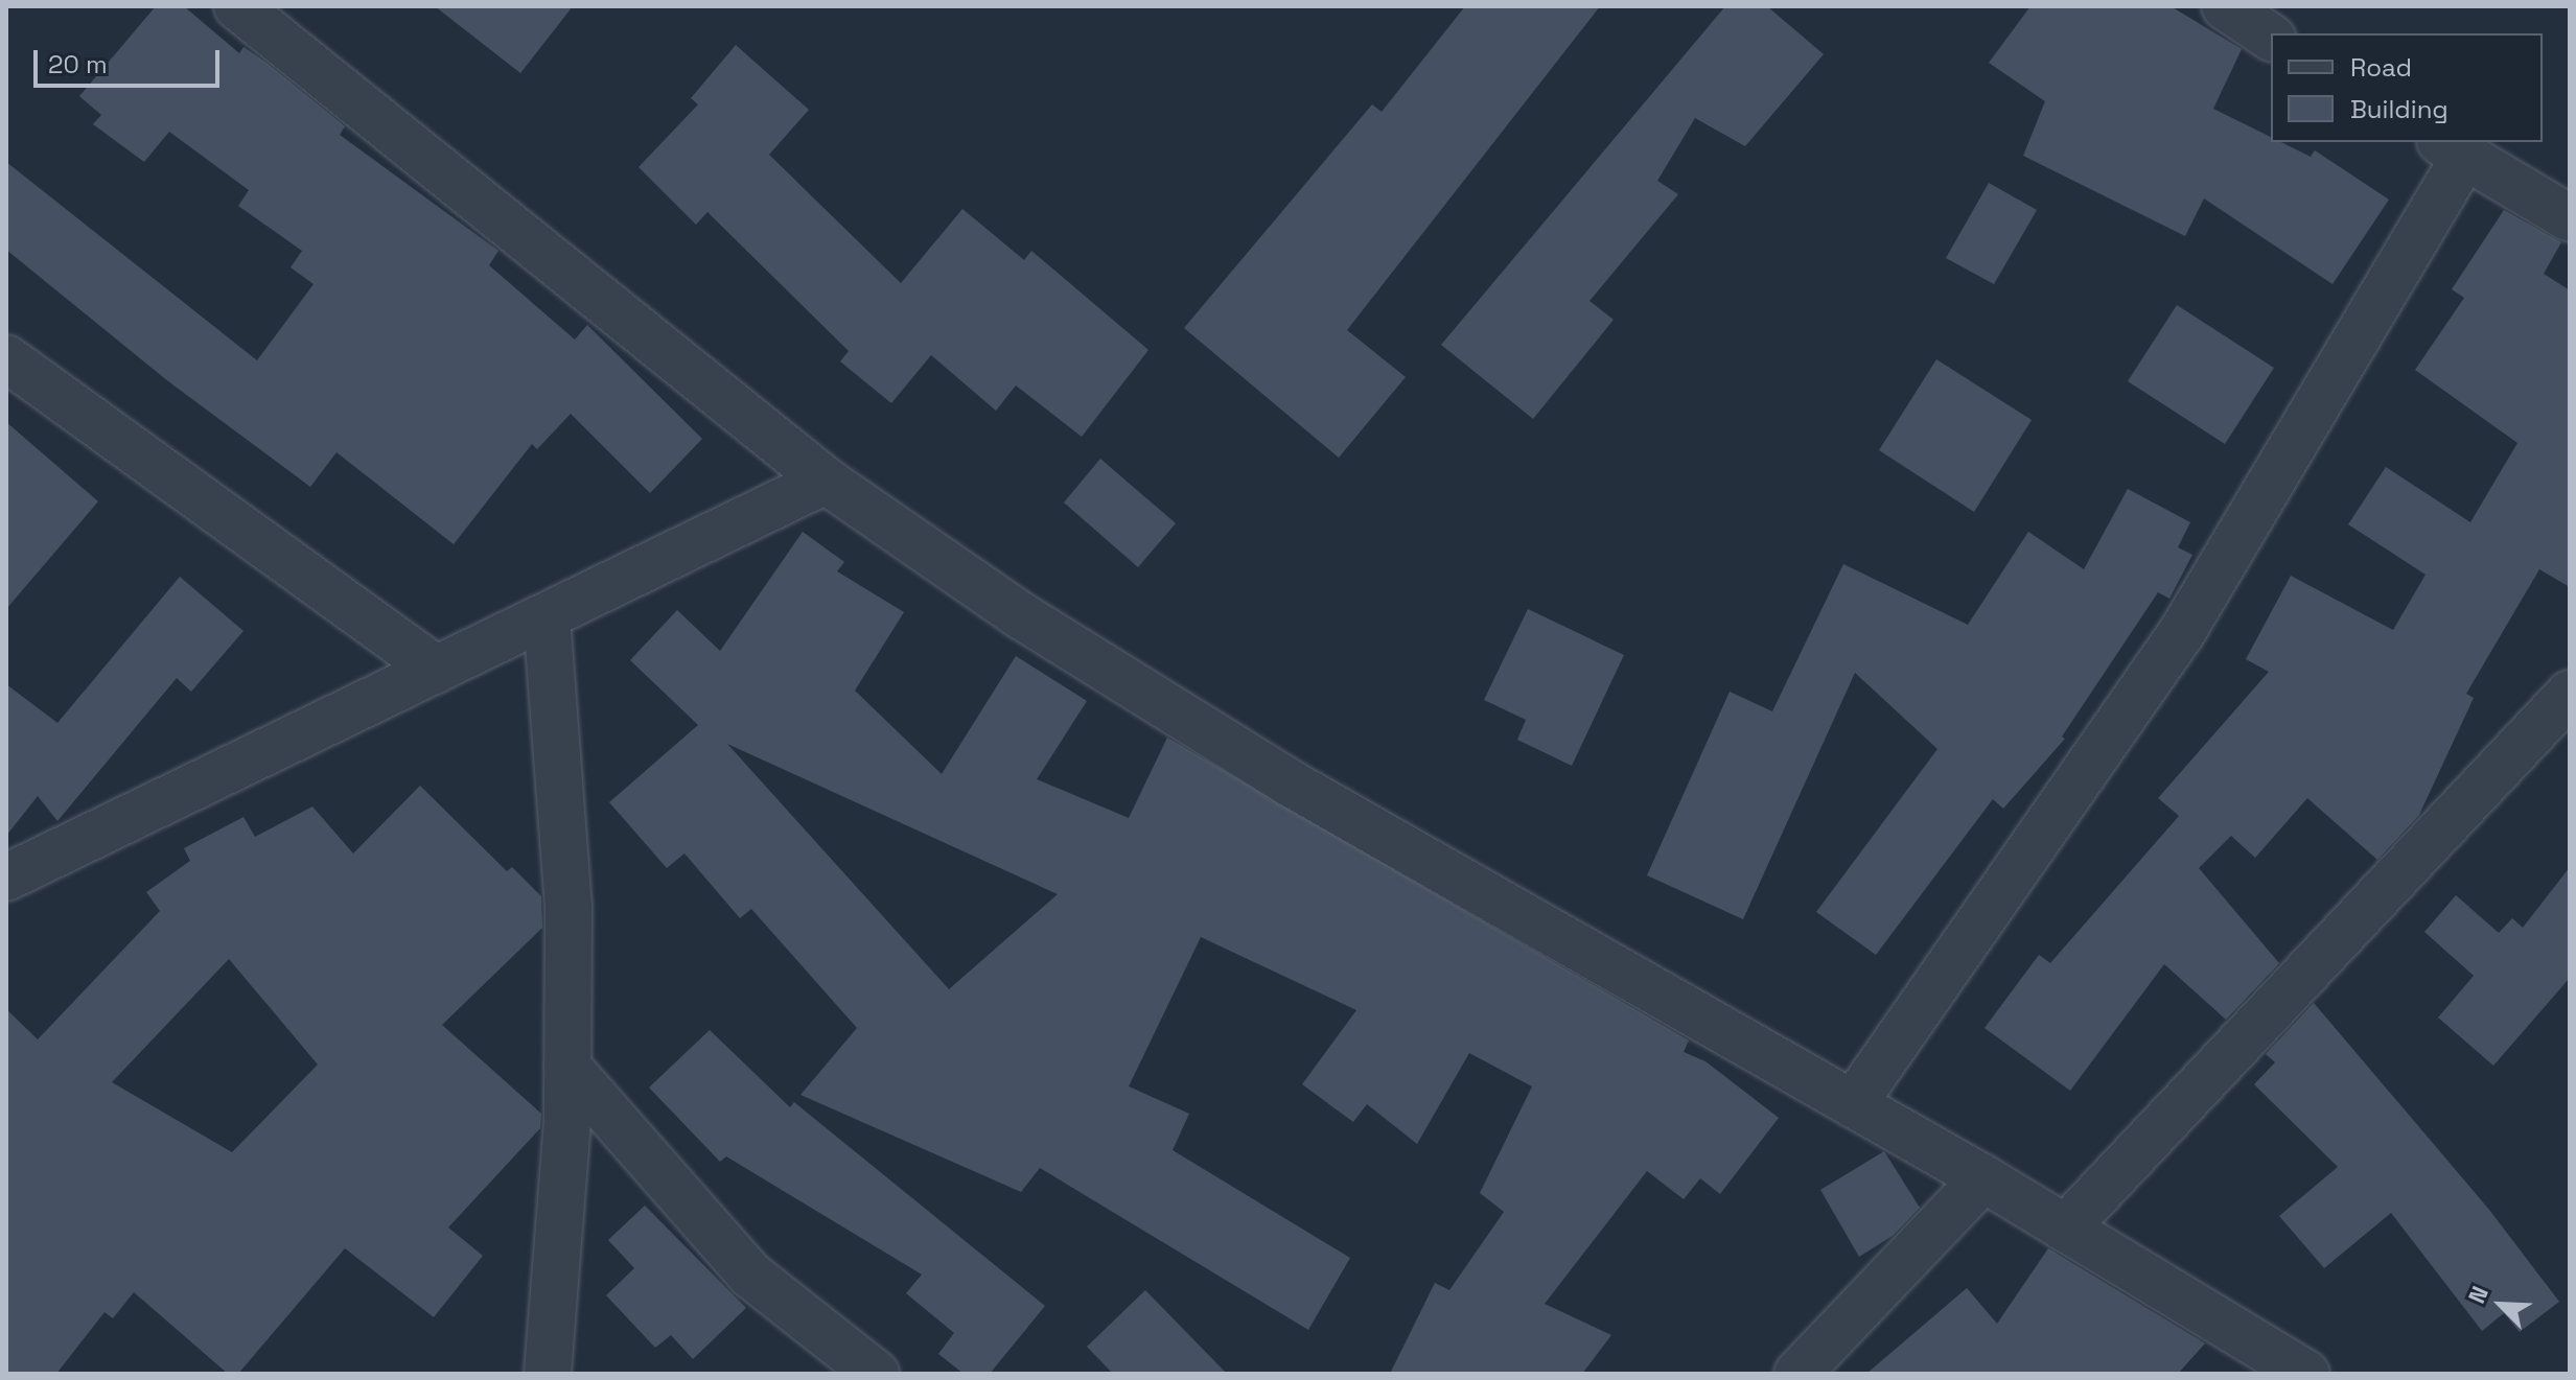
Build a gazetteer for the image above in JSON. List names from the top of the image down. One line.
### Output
{"legend":["Road","Building"],"scale_bar":"20 m","north":"top left"}
